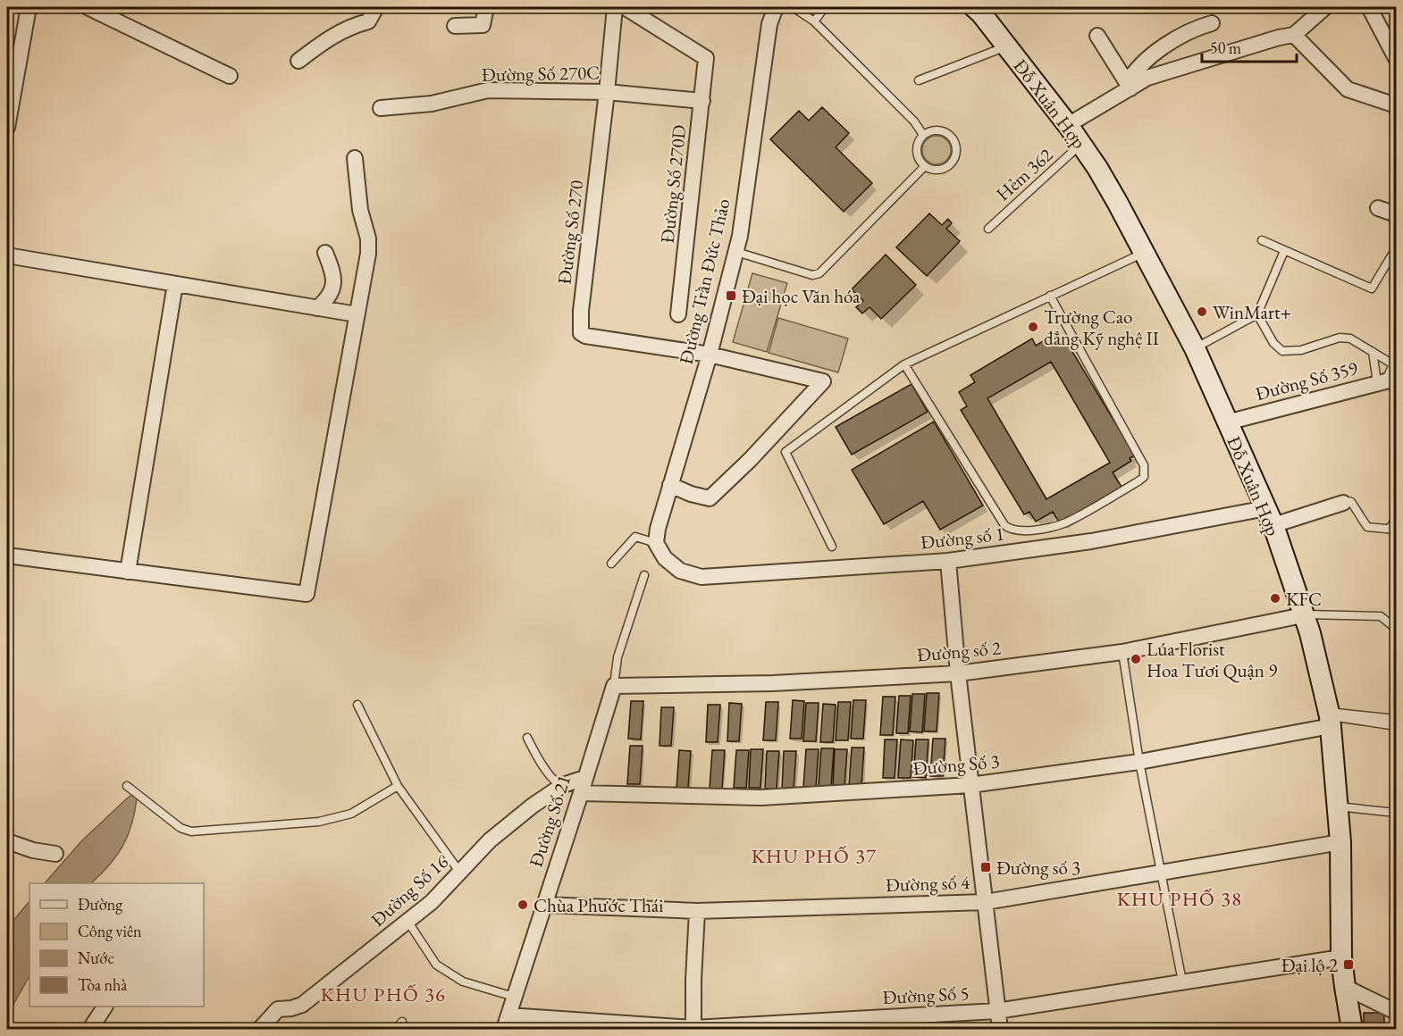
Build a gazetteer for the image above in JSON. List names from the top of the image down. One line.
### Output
{"streets":{"main road":["Đỗ Xuân Hợp"],"street":["Đường Số 270C","Đường Số 270D","Đường Số 270","Đường Trần Đức Thảo","Đường Số 359","Đường số 1","Đường số 2","Đường Số 3","Đường Số 21","Đường số 4","Đường Số 16","Đường Số 5"],"lane":["Hẻm 362"]},"crossings":[["Đường Số 270C","Đường Số 270D"],["Đường Số 270C","Đường Số 270"],["Đỗ Xuân Hợp","Hẻm 362"],["Đỗ Xuân Hợp","Đường Số 359"],["Đỗ Xuân Hợp","Đường số 1"],["Đỗ Xuân Hợp","Đường số 2"],["Đỗ Xuân Hợp","Đường Số 3"],["Đỗ Xuân Hợp","Đường số 4"],["Đỗ Xuân Hợp","Đường Số 5"],["Đường Số 270","Đường Trần Đức Thảo"],["Đường Trần Đức Thảo","Đường số 1"],["Đường số 2","Đường Số 21"],["Đường Số 3","Đường Số 21"],["Đường Số 21","Đường số 4"],["Đường Số 21","Đường Số 16"],["Đường Số 21","Đường Số 5"]],"districts":["KHU PHỐ 37","KHU PHỐ 38","KHU PHỐ 36"],"places":{"transit":["Đại học Văn hóa","Đường số 3","Đại lộ 2"],"other":["WinMart+","Trường Cao đẳng Kỹ nghệ II","KFC","Lúa Florist Hoa Tươi Quận 9","Chùa Phước Thái"]},"legend":["Đường","Công viên","Nước","Tòa nhà"],"scale_bar":"50 m"}
